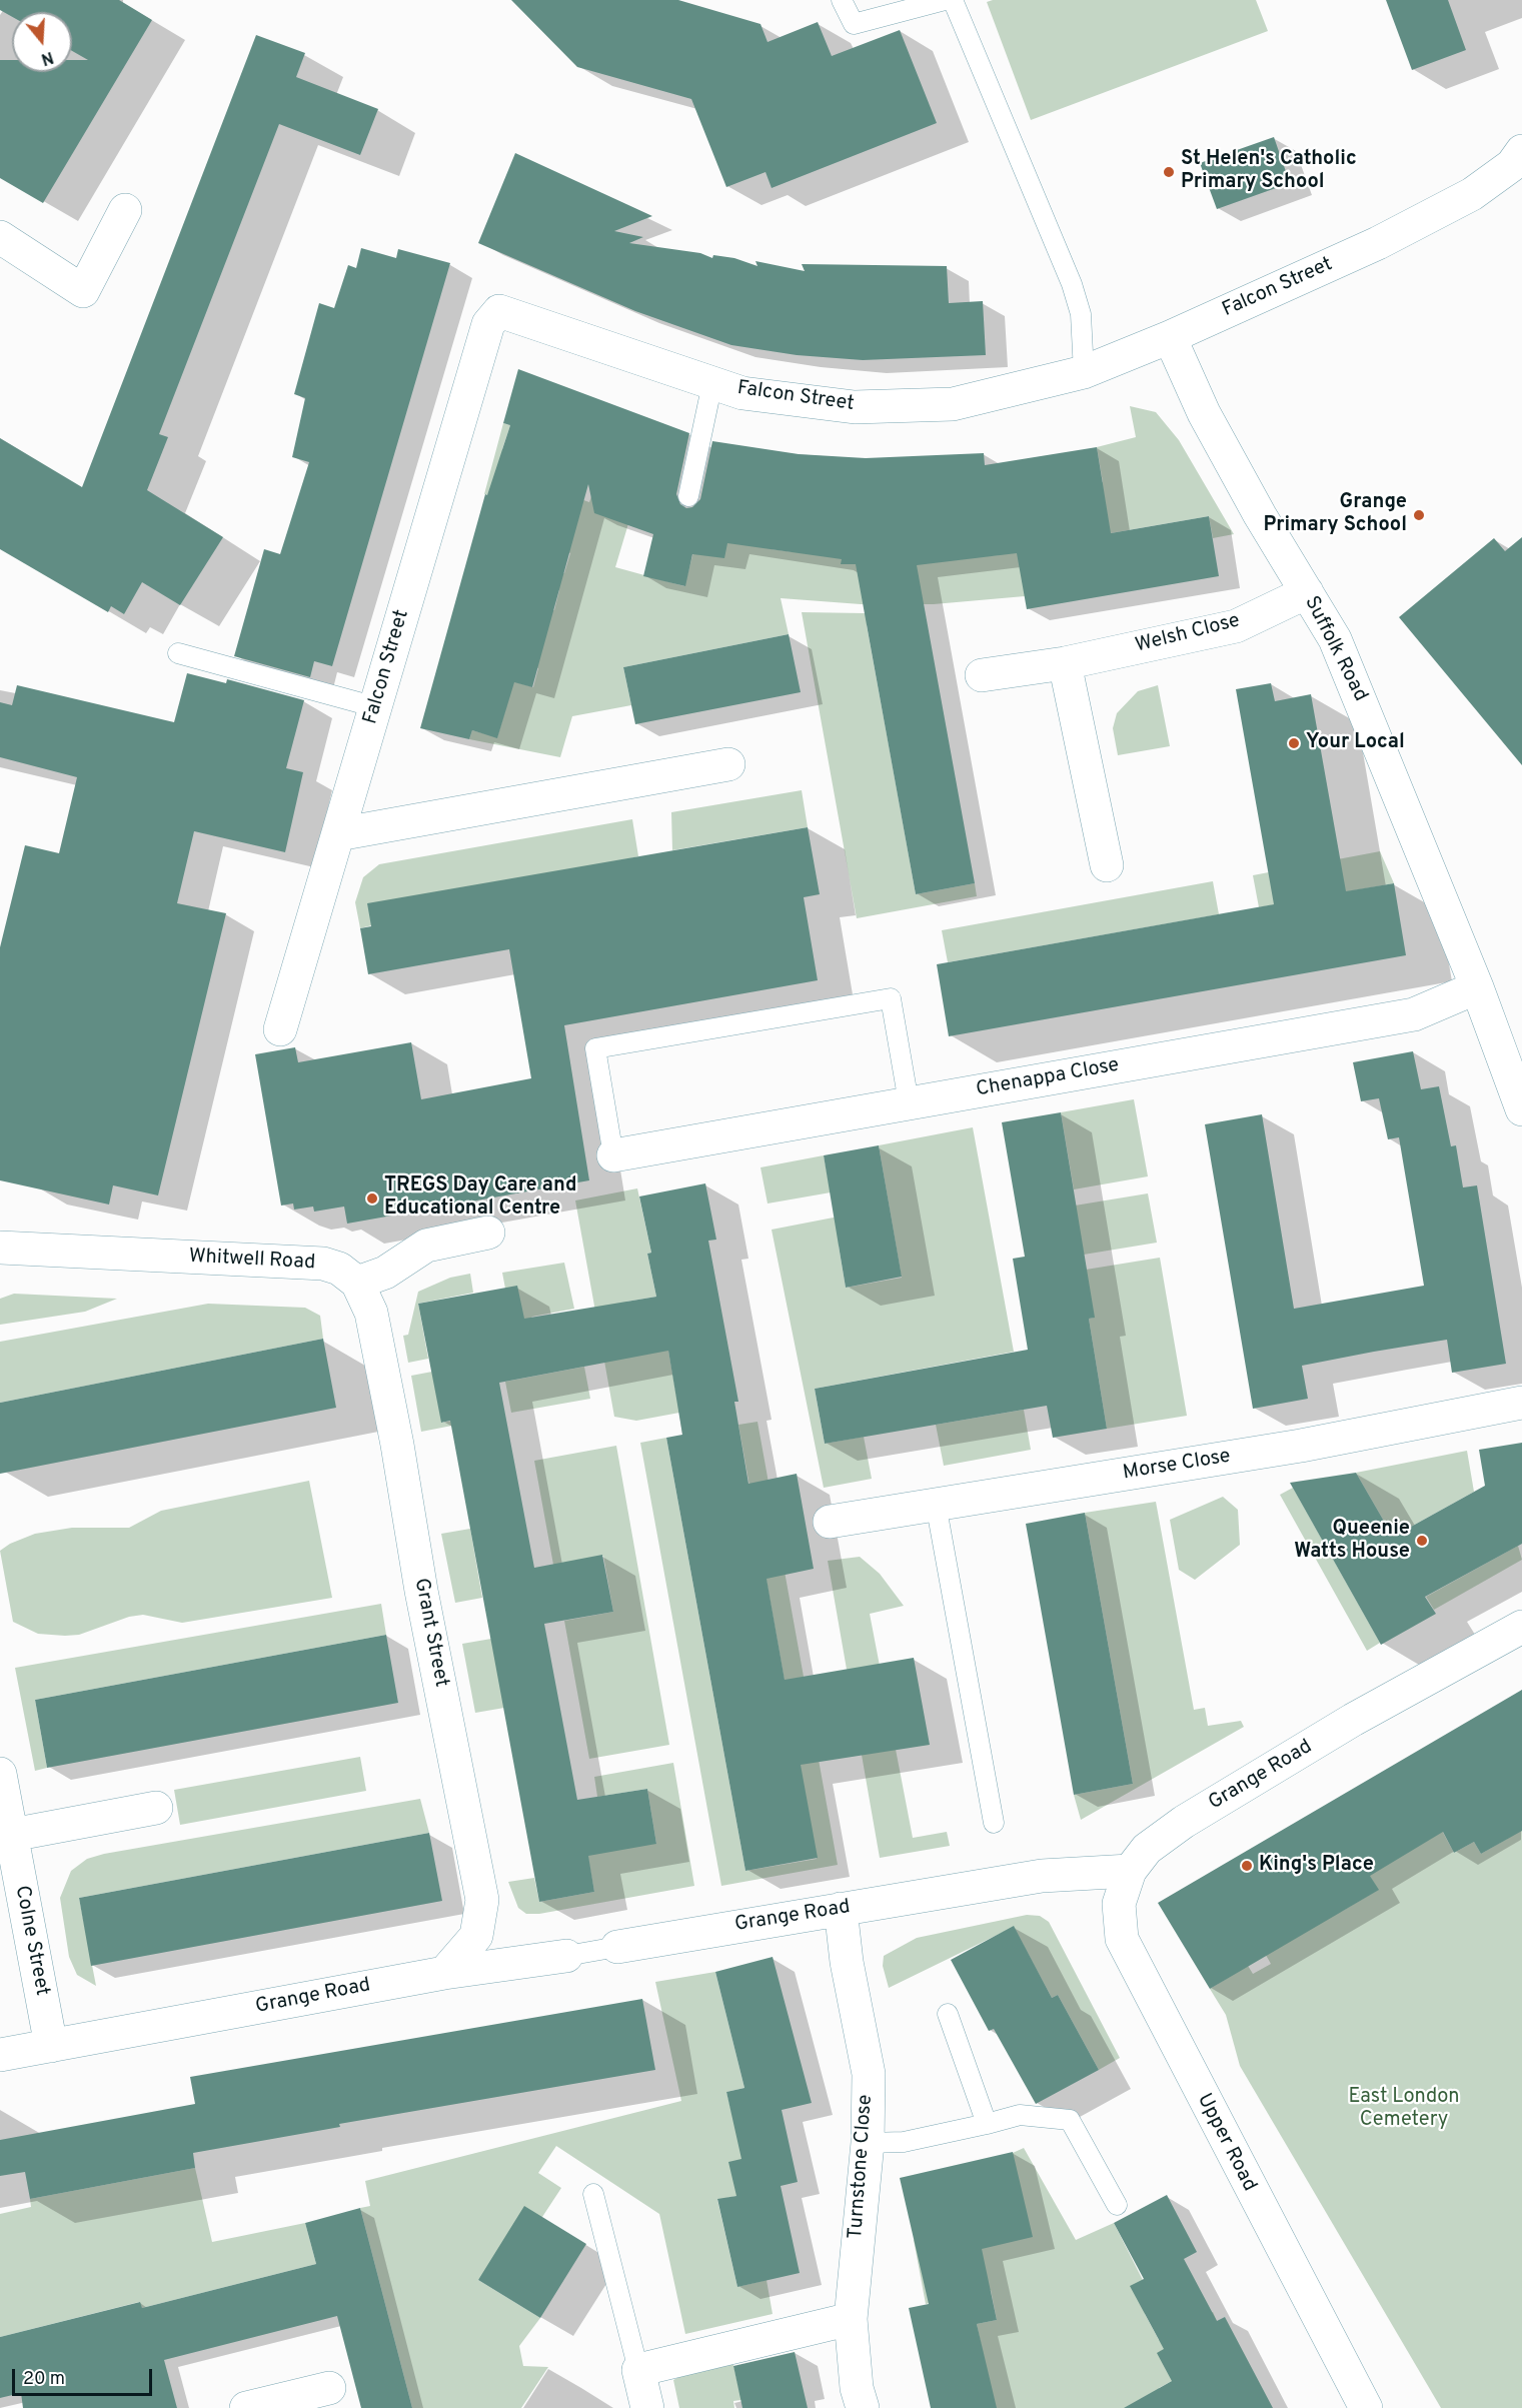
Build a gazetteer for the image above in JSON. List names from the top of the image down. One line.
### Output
{"streets":{"street":["Falcon Street","Welsh Close","Suffolk Road","Chenappa Close","Whitwell Road","Morse Close","Grant Street","Grange Road","Colne Street","Upper Road","Turnstone Close"]},"crossings":[["Falcon Street","Suffolk Road"],["Welsh Close","Suffolk Road"],["Suffolk Road","Chenappa Close"],["Whitwell Road","Grant Street"],["Grant Street","Grange Road"],["Grange Road","Colne Street"],["Grange Road","Upper Road"],["Grange Road","Turnstone Close"]],"parks":["East London Cemetery"],"places":["St Helen's Catholic Primary School","Grange Primary School","Your Local","TREGS Day Care and Educational Centre","Queenie Watts House","King's Place"],"scale_bar":"20 m","north":"bottom"}
